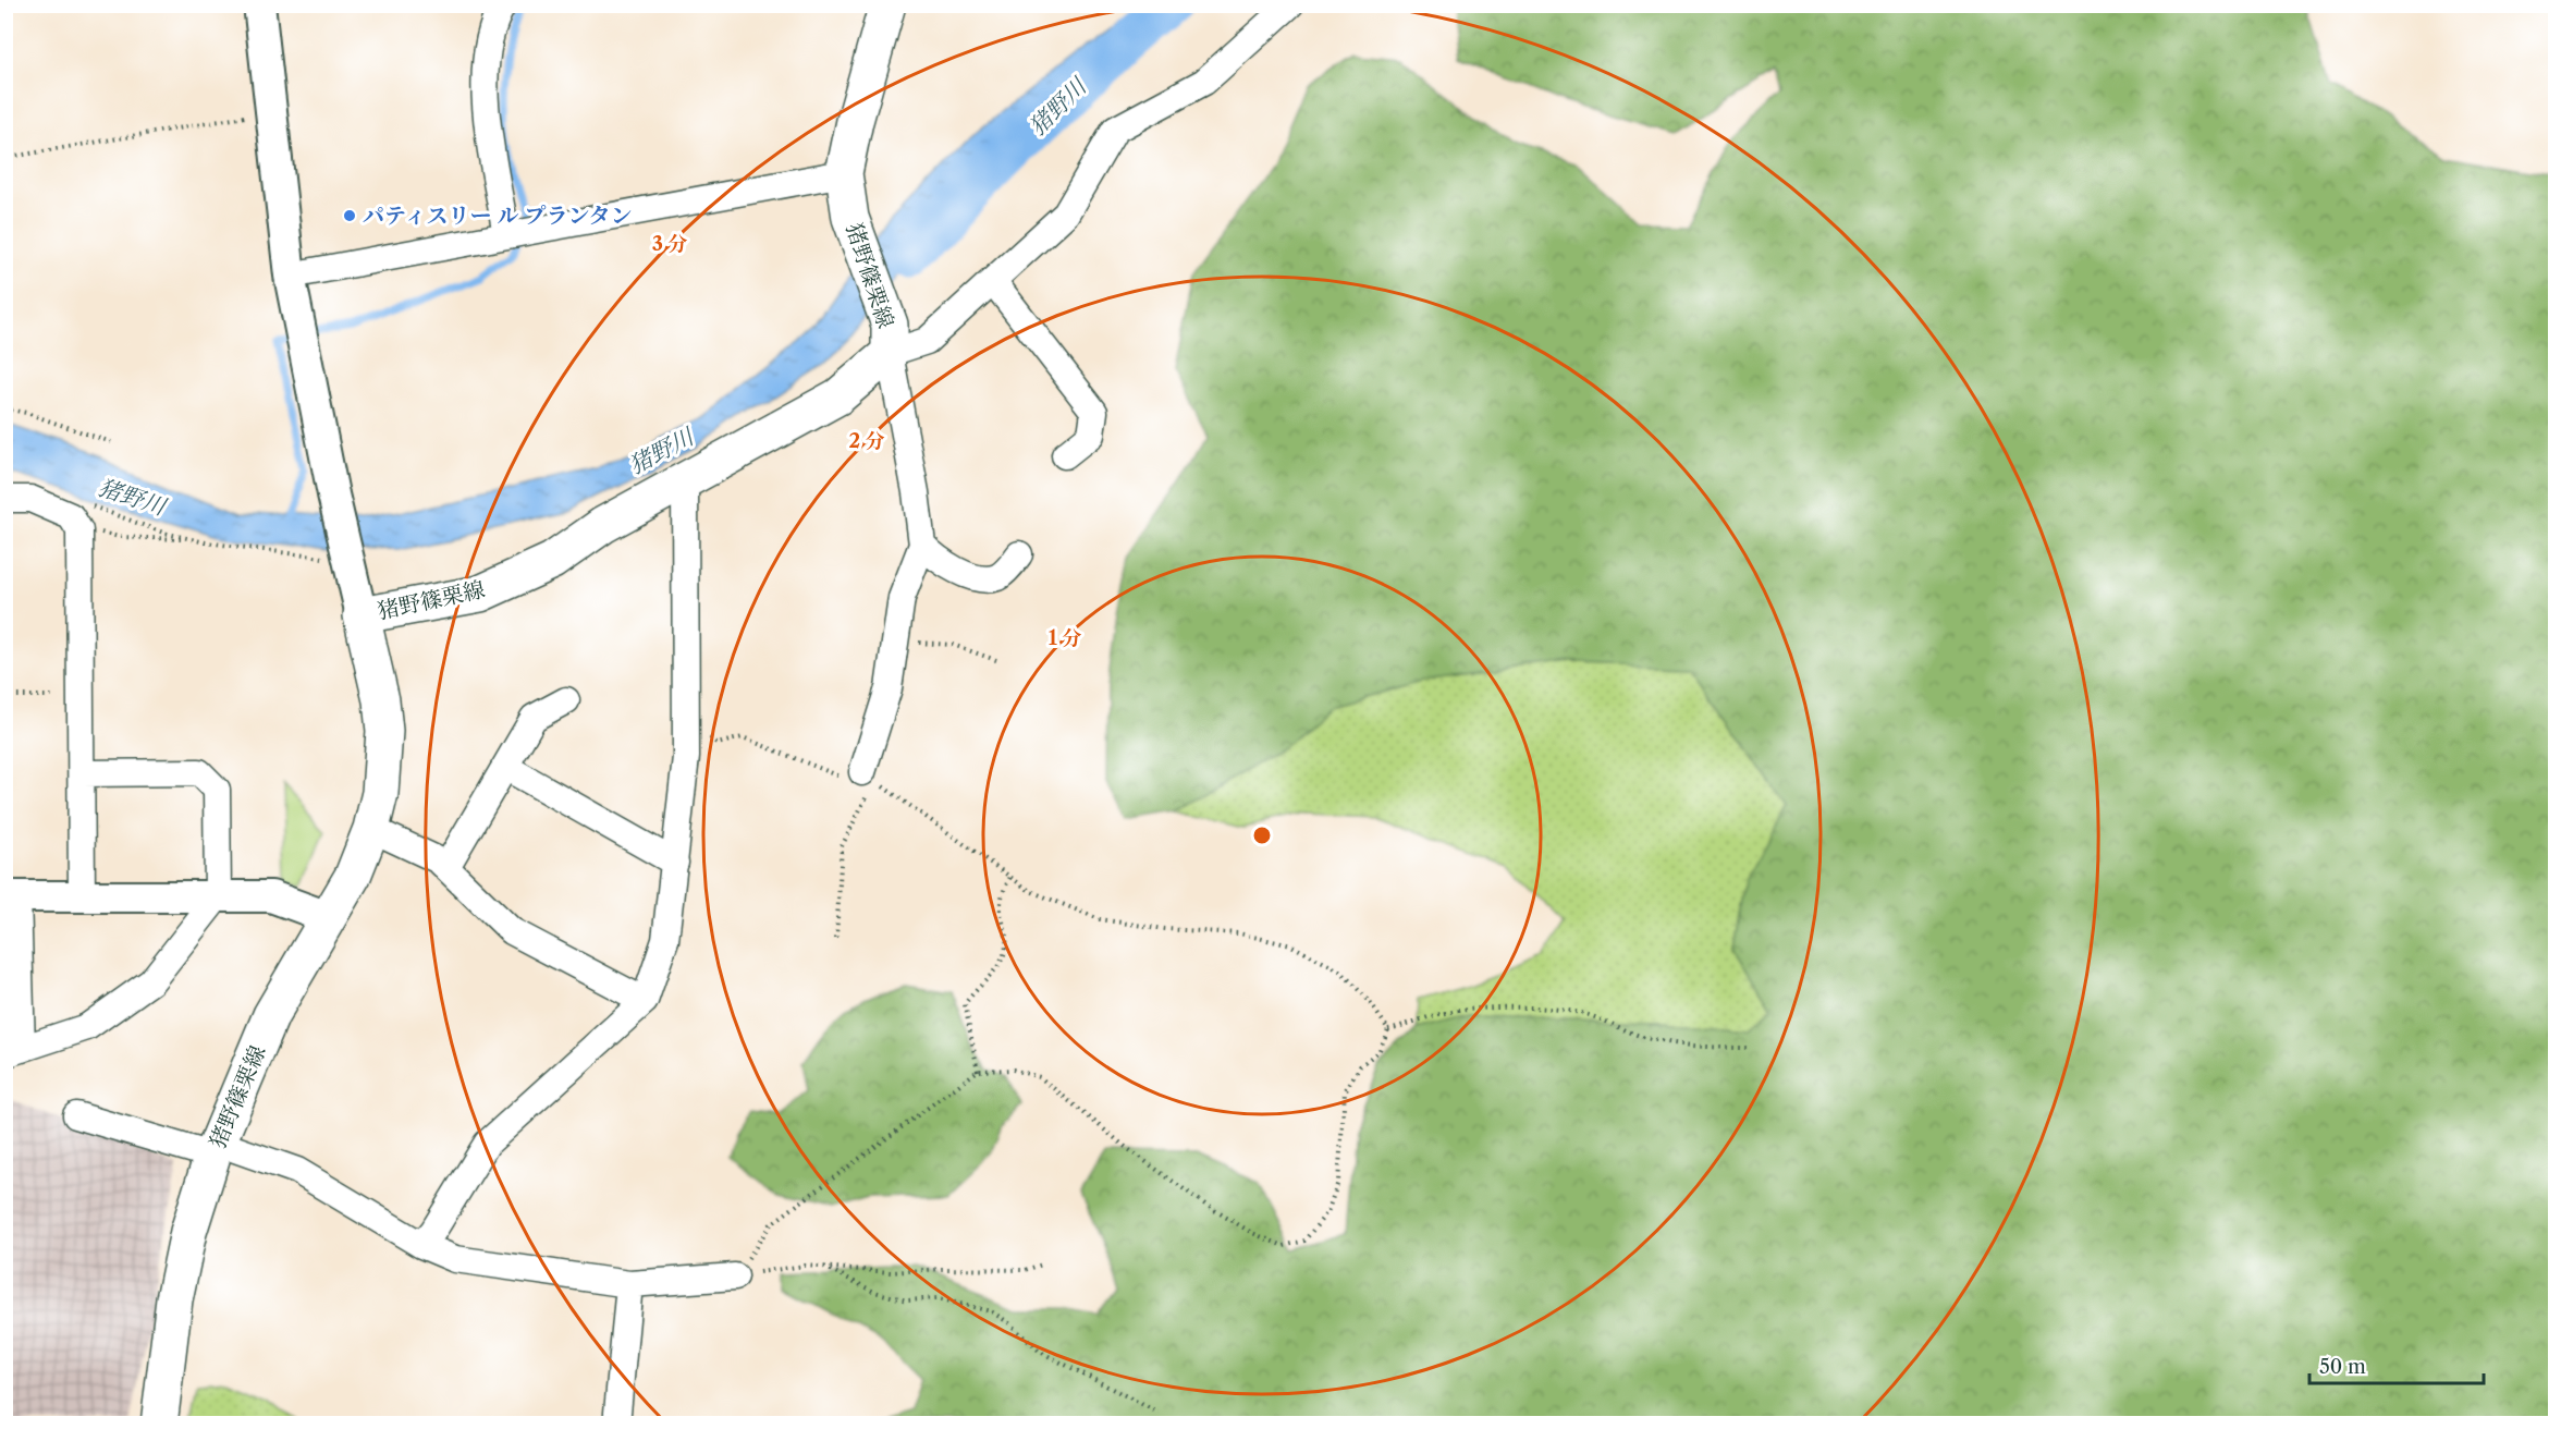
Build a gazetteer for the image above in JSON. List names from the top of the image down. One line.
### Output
{"streets":{"main road":["猪野篠栗線"]},"water":["猪野川"],"places":["パティスリー ル プランタン"],"scale_bar":"50 m","rings":["3 分","2 分","1 分"]}
